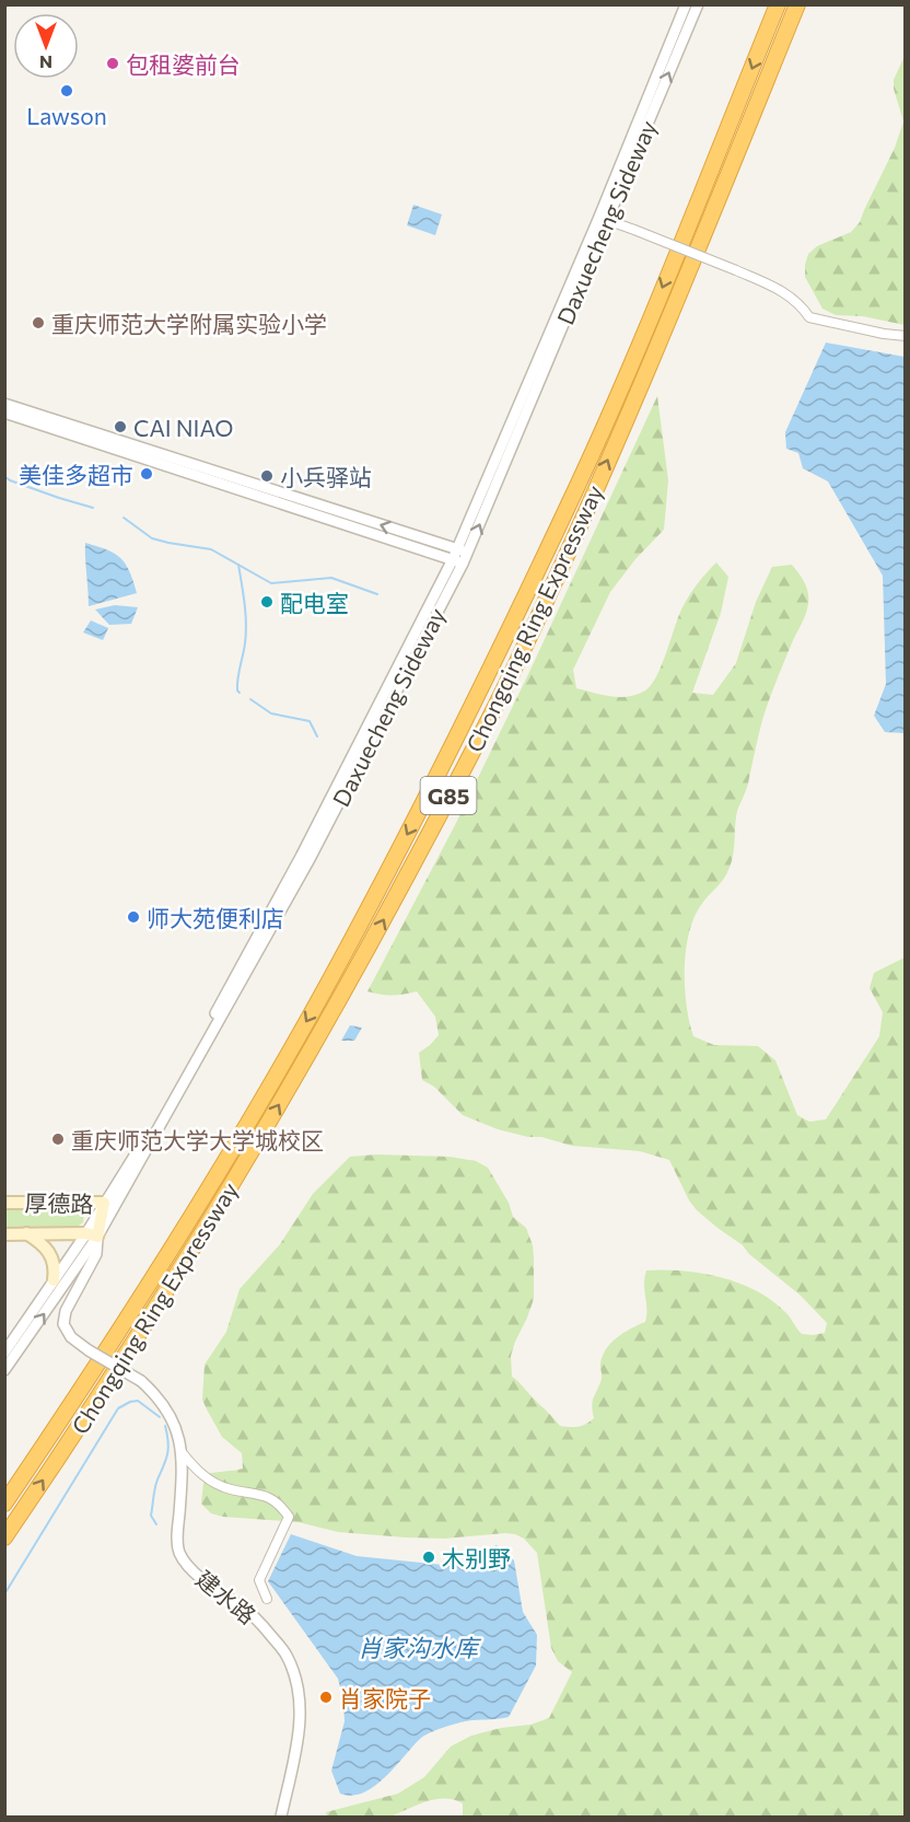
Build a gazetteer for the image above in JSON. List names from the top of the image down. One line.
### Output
{"streets":{"highway":["Chongqing Ring Expressway","G85"],"main road":["厚德路"],"street":["Daxuecheng Sideway","建水路"]},"crossings":[["Daxuecheng Sideway","厚德路"],["Daxuecheng Sideway","建水路"],["厚德路","建水路"]],"water":["肖家沟水库"],"places":["包租婆前台","Lawson","重庆师范大学附属实验小学","CAI NIAO","美佳多超市","小兵驿站","配电室","师大苑便利店","重庆师范大学大学城校区","木别野","肖家院子"],"north":"bottom"}
